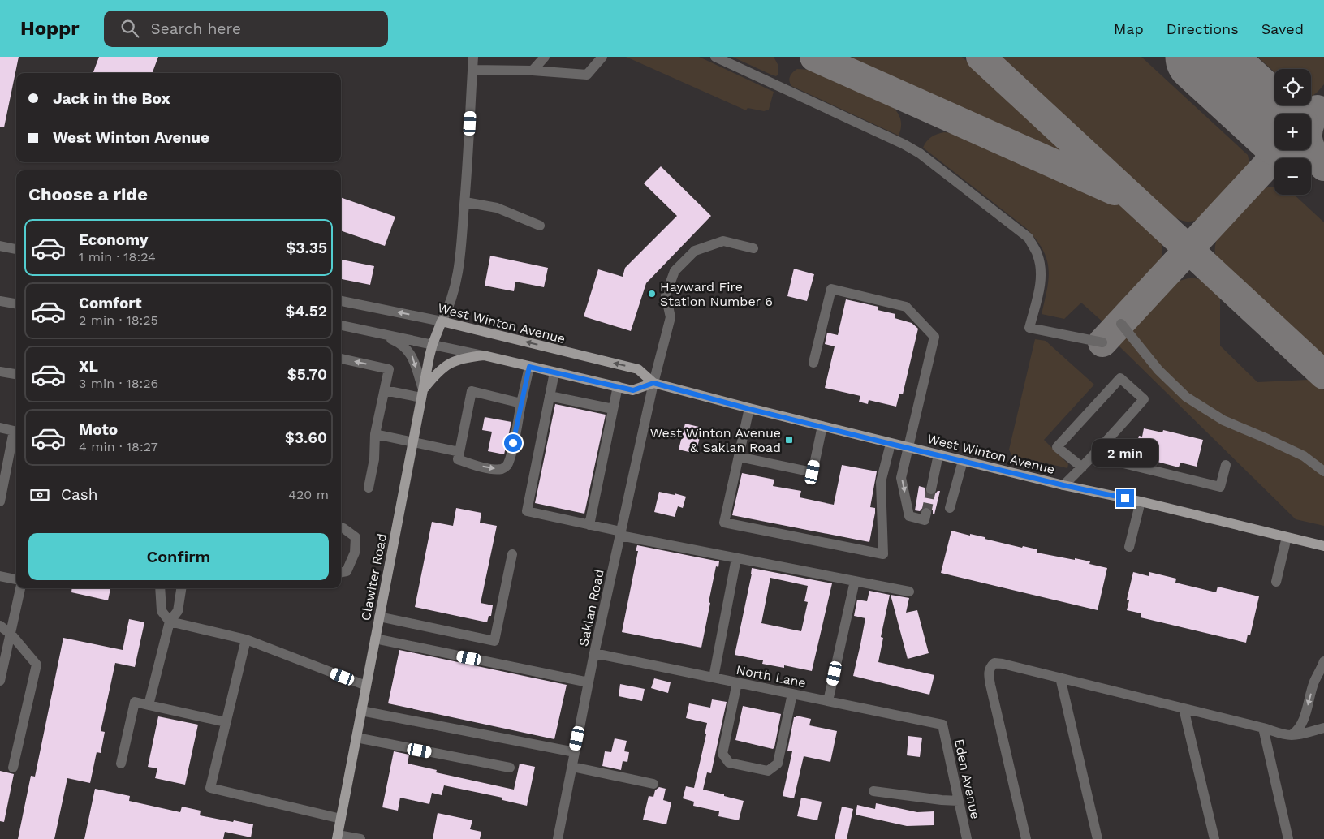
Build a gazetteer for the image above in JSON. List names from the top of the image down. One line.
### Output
{"streets":{"main road":["West Winton Avenue","Clawiter Road"],"street":["Saklan Road","North Lane","Eden Avenue"]},"crossings":[["West Winton Avenue","Clawiter Road"],["West Winton Avenue","Saklan Road"],["Saklan Road","North Lane"],["North Lane","Eden Avenue"]],"places":{"other":["Hayward Fire Station Number 6"],"transit":["West Winton Avenue & Saklan Road"]},"page":{"header":"Hoppr","search":"Search here","nav":["Map","Directions","Saved"],"map_buttons":["+","−"],"banner":["Jack in the Box","West Winton Avenue"],"heading":"Choose a ride","list":[{"name":"Economy","note":"1 min · 18:24","value":"$3.35"},{"name":"Comfort","note":"2 min · 18:25","value":"$4.52"},{"name":"XL","note":"3 min · 18:26","value":"$5.70"},{"name":"Moto","note":"4 min · 18:27","value":"$3.60"}],"bubble":"2 min","pay":["Cash","420 m"],"buttons":"Confirm"}}
